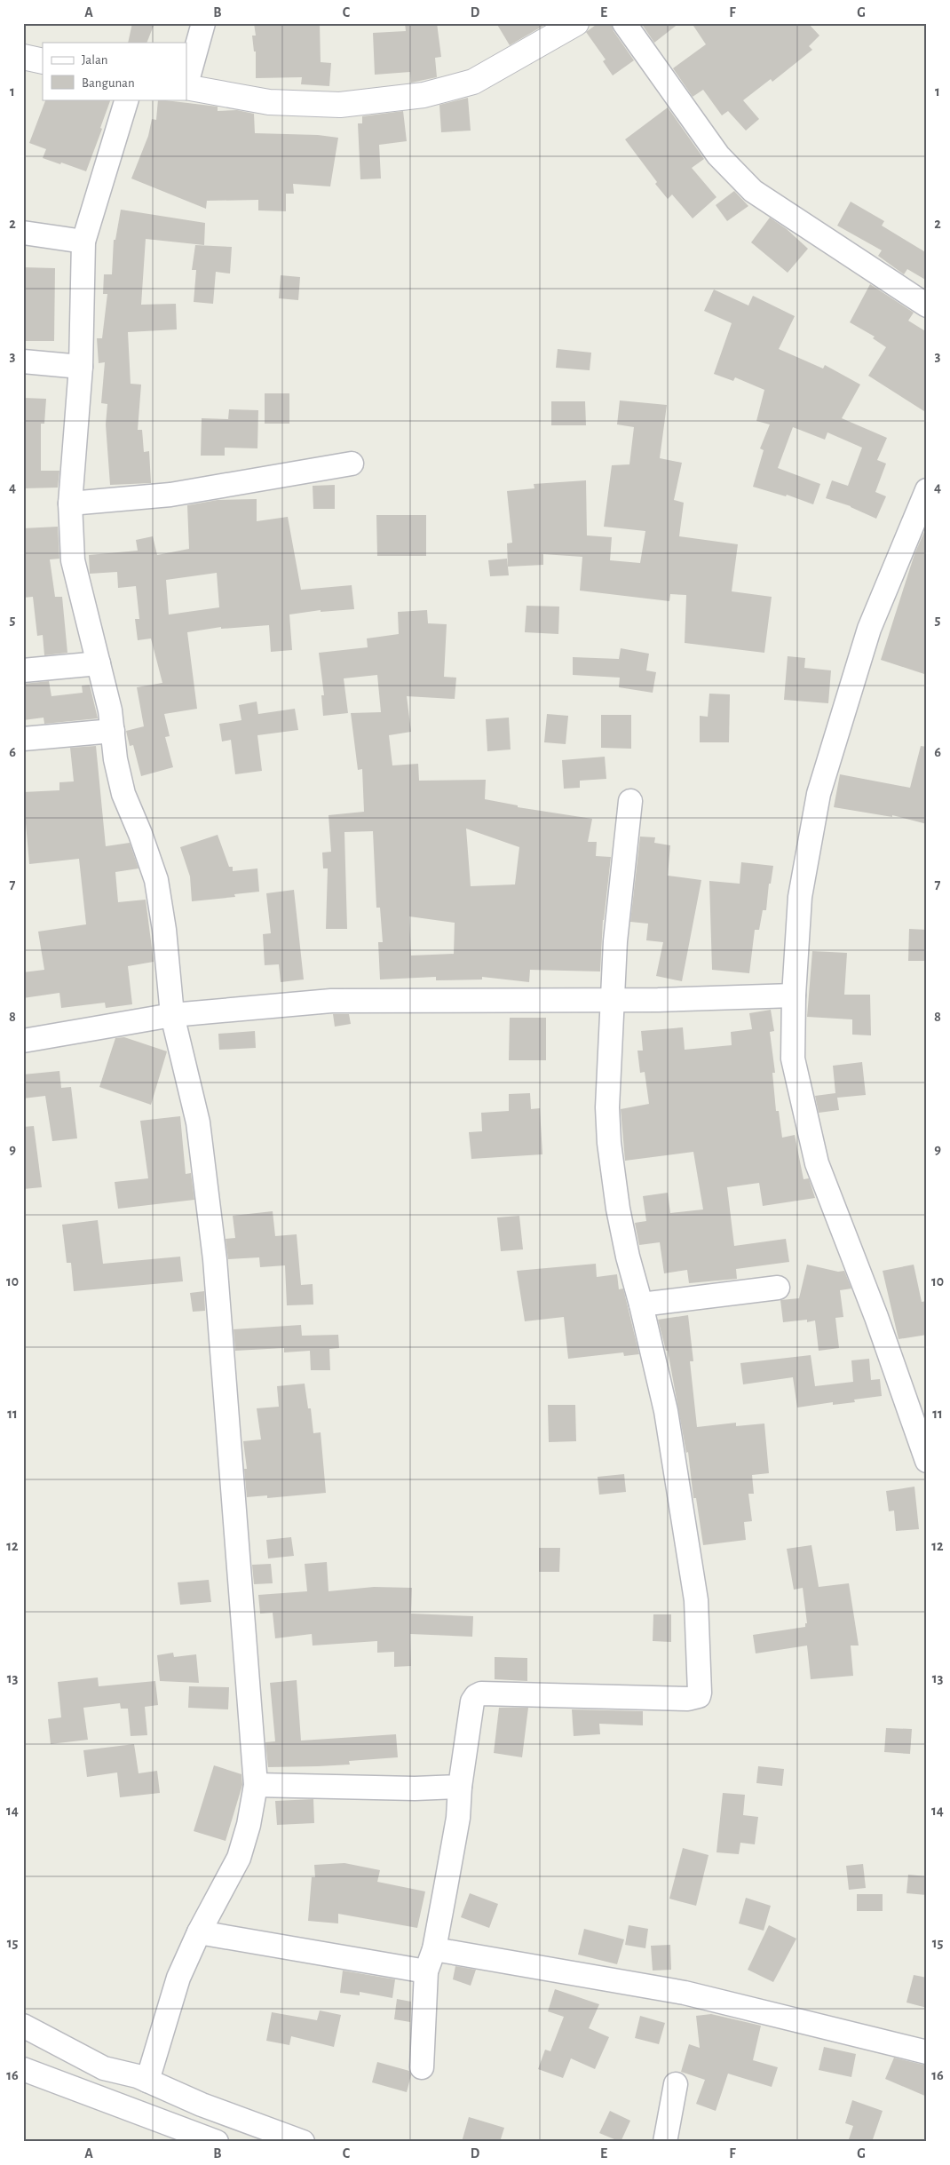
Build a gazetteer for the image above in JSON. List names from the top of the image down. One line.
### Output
{"legend":["Jalan","Bangunan"],"grid":{"columns":["A","B","C","D","E","F","G"],"rows":["1","2","3","4","5","6","7","8","9","10","11","12","13","14","15","16"]}}
